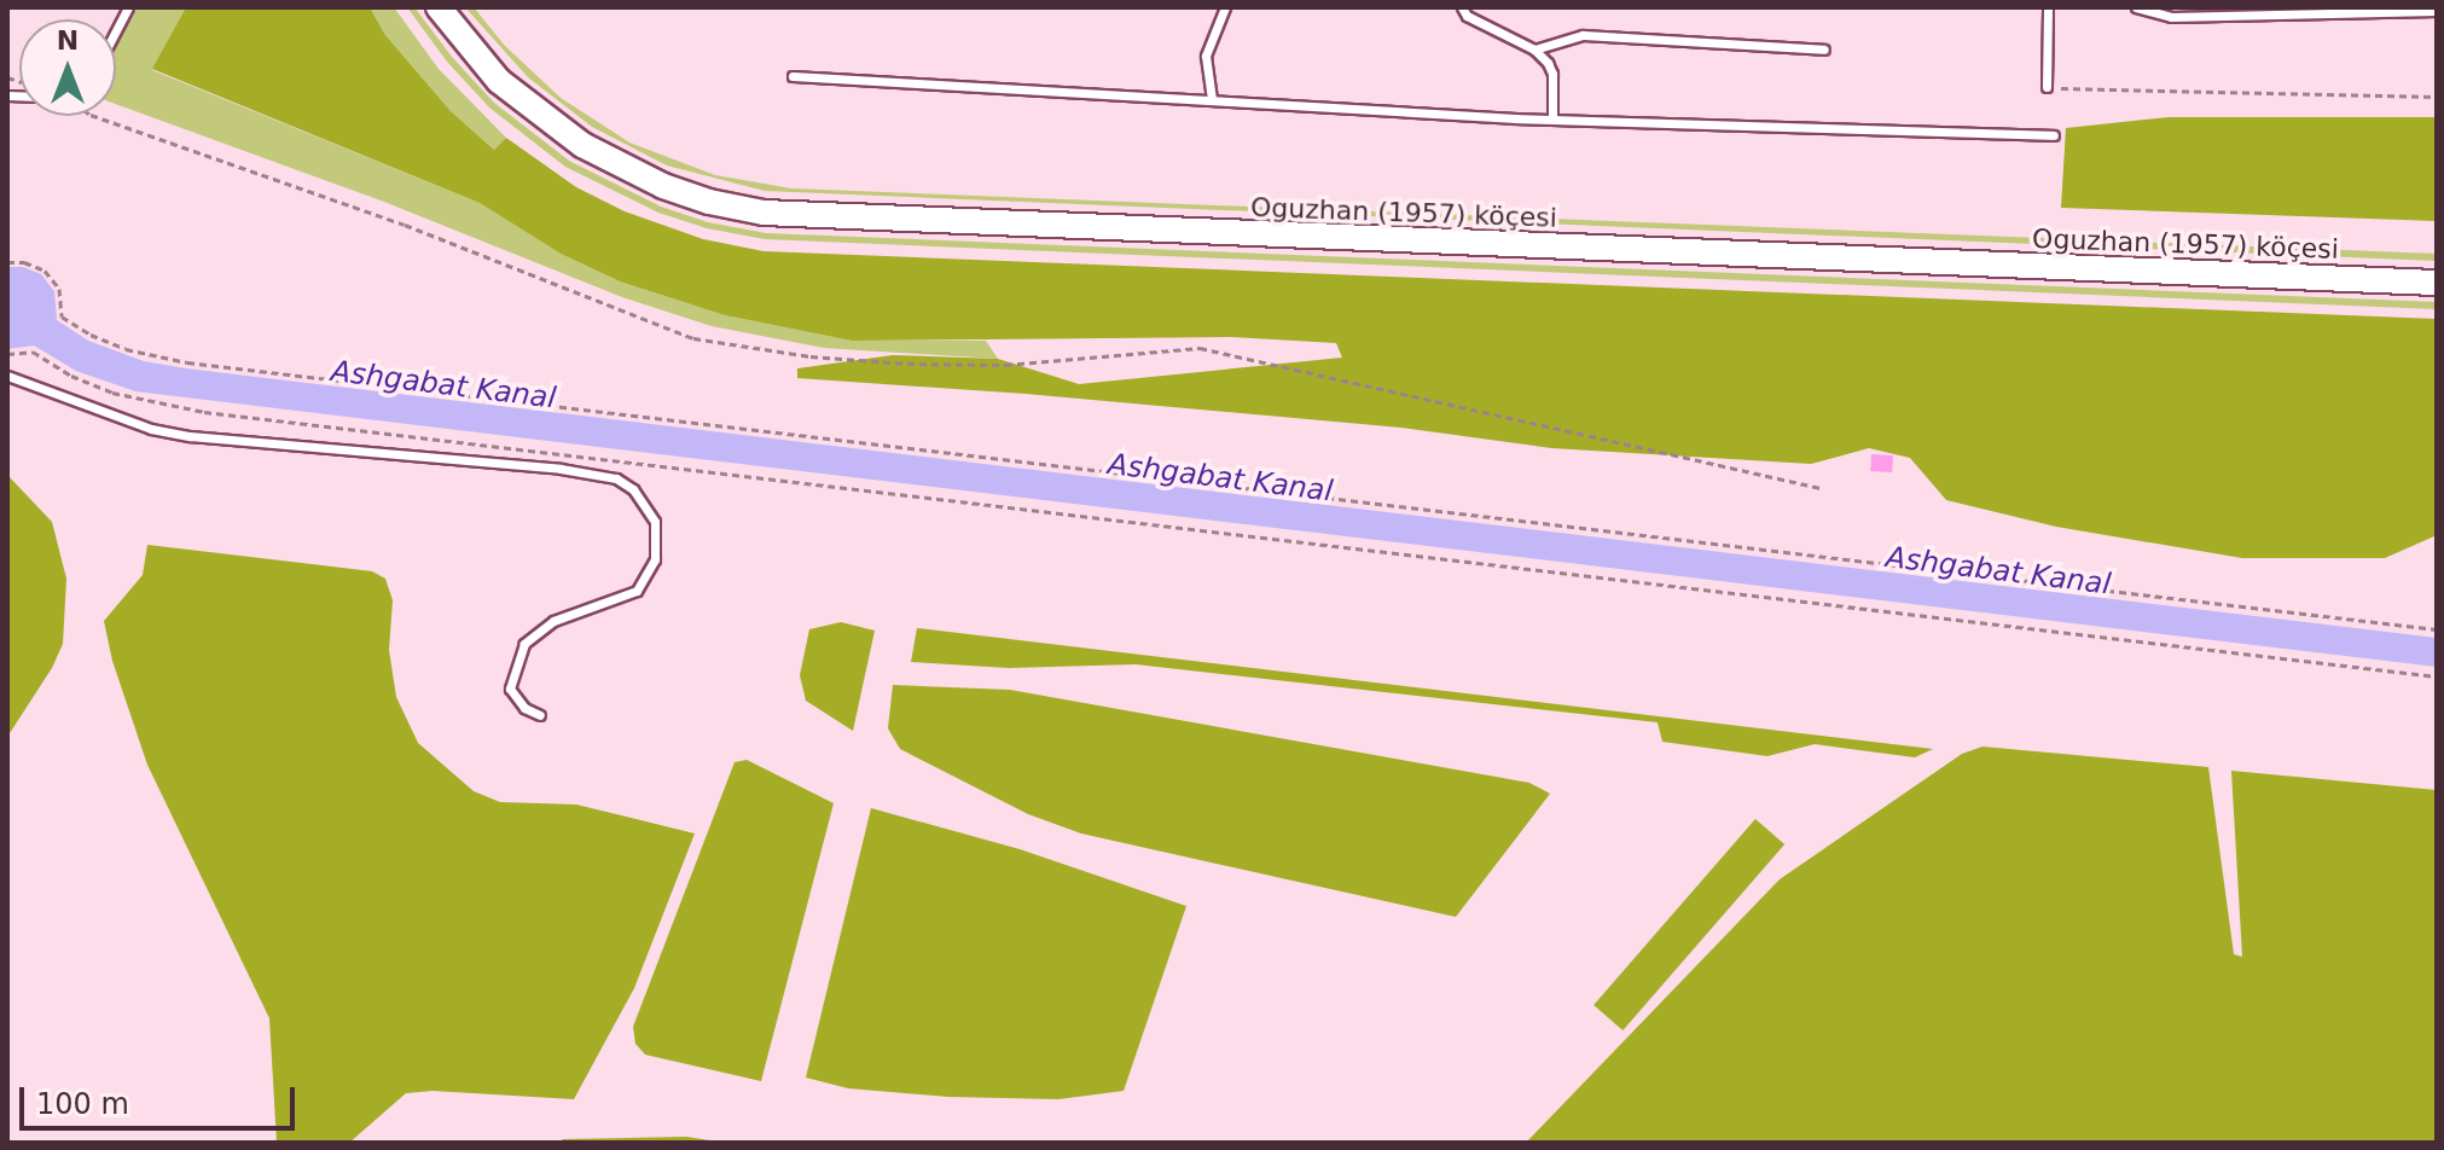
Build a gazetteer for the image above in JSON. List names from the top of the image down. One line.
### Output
{"streets":{"main road":["Oguzhan (1957) köçesi"]},"water":["Ashgabat Kanal"],"scale_bar":"100 m","north":"top"}
